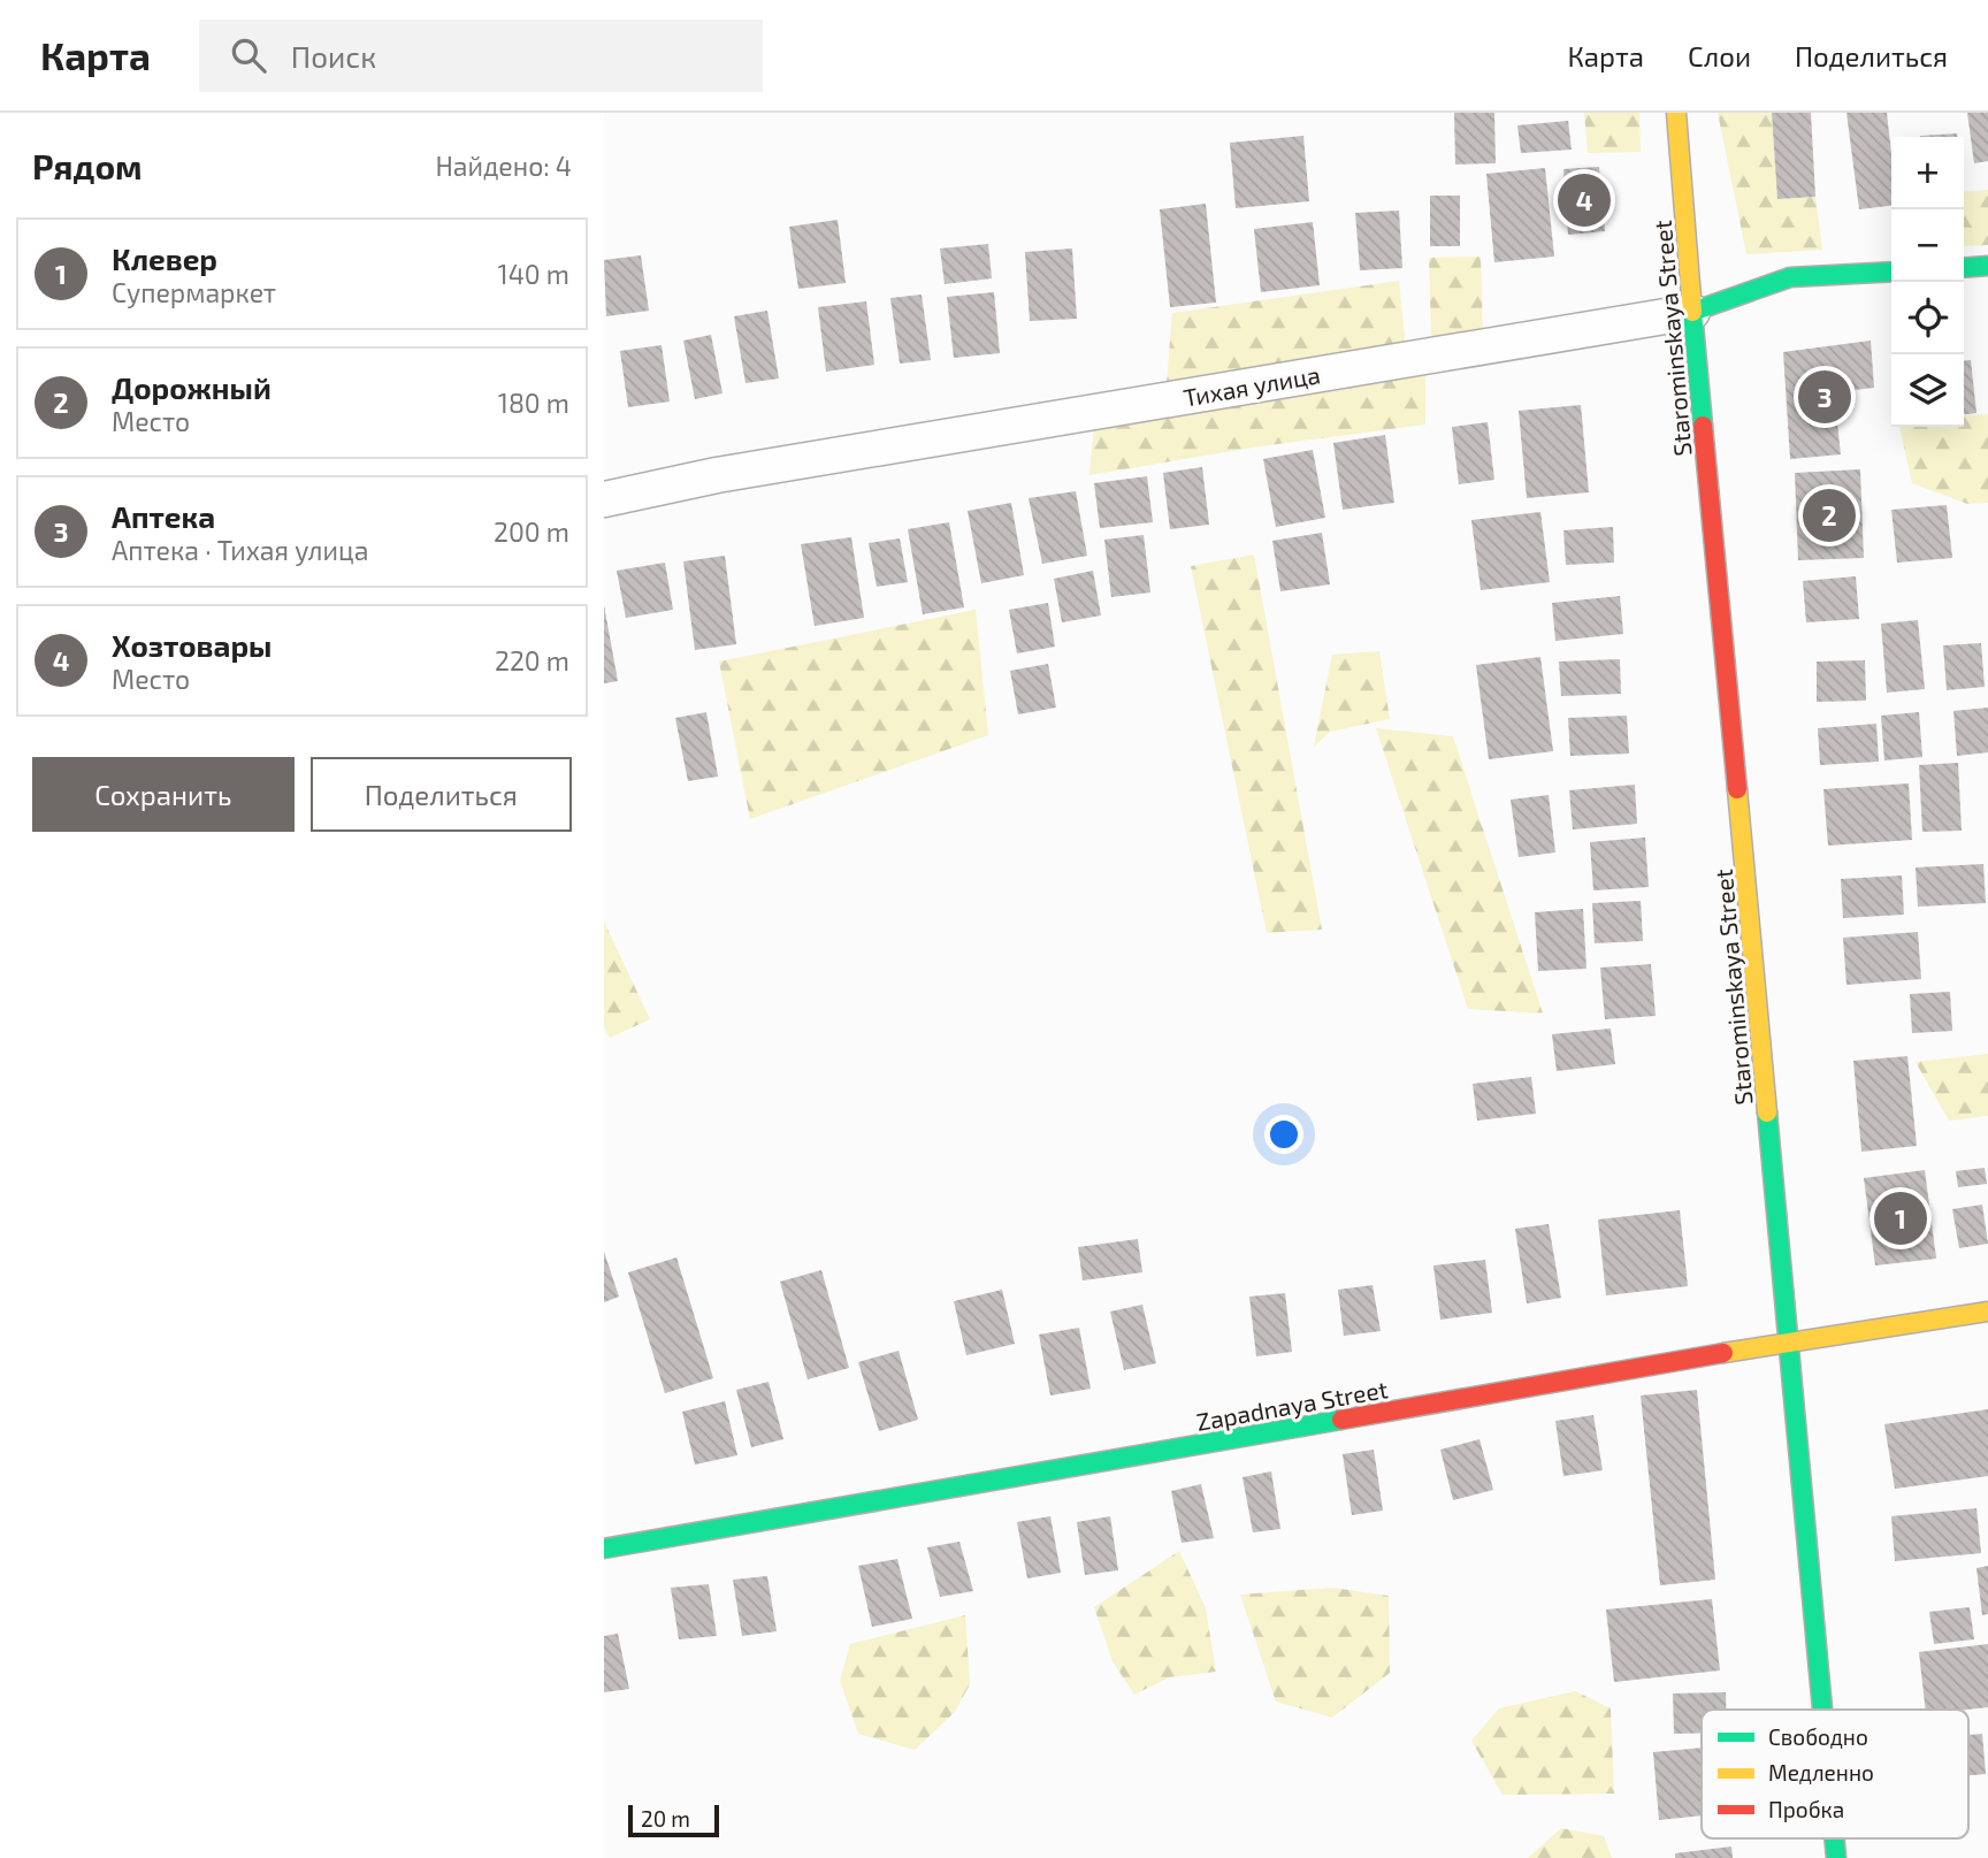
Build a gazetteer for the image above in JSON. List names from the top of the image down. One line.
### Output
{"streets":{"main road":["Starominskaya Street","Тихая улица","Zapadnaya Street"]},"crossings":[["Starominskaya Street","Тихая улица"],["Starominskaya Street","Zapadnaya Street"]],"legend":["Свободно","Медленно","Пробка"],"scale_bar":"20 m","page":{"header":"Карта","search":"Поиск","nav":["Карта","Слои","Поделиться"],"heading":["Рядом","Найдено: 4"],"map_buttons":["+","−"],"pins":["4","3","2","1"],"list":[{"mark":"1","name":"Клевер","note":"Супермаркет","value":"140 m"},{"mark":"2","name":"Дорожный","note":"Место","value":"180 m"},{"mark":"3","name":"Аптека","note":"Аптека · Тихая улица","value":"200 m"},{"mark":"4","name":"Хозтовары","note":"Место","value":"220 m"}],"buttons":["Сохранить","Поделиться"],"scale":"20 m"}}
